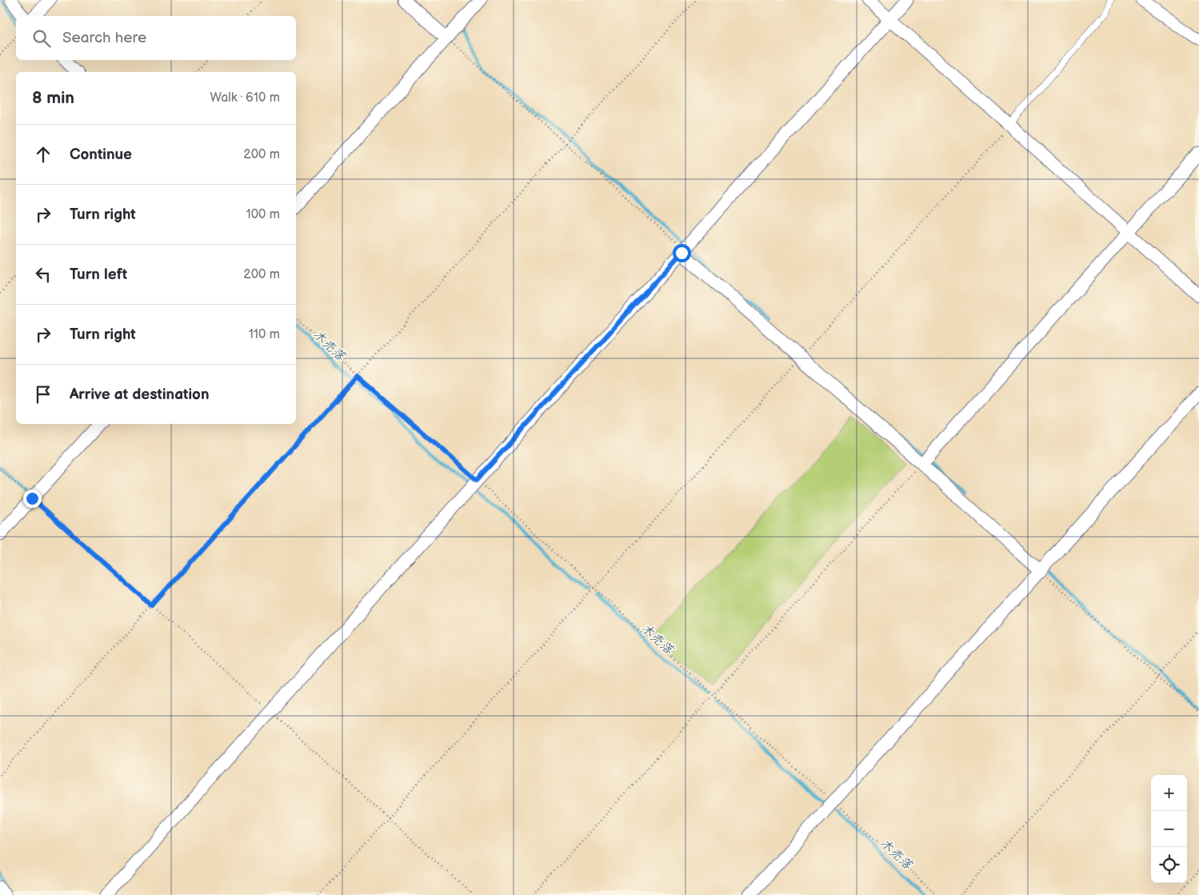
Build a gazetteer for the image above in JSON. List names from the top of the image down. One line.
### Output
{"water":["木売落"],"page":{"search":"Search here","heading":["8 min","Walk · 610 m"],"list":[["Continue","200 m"],["Turn right","100 m"],["Turn left","200 m"],["Turn right","110 m"],"Arrive at destination"],"map_buttons":["+","−"]}}
